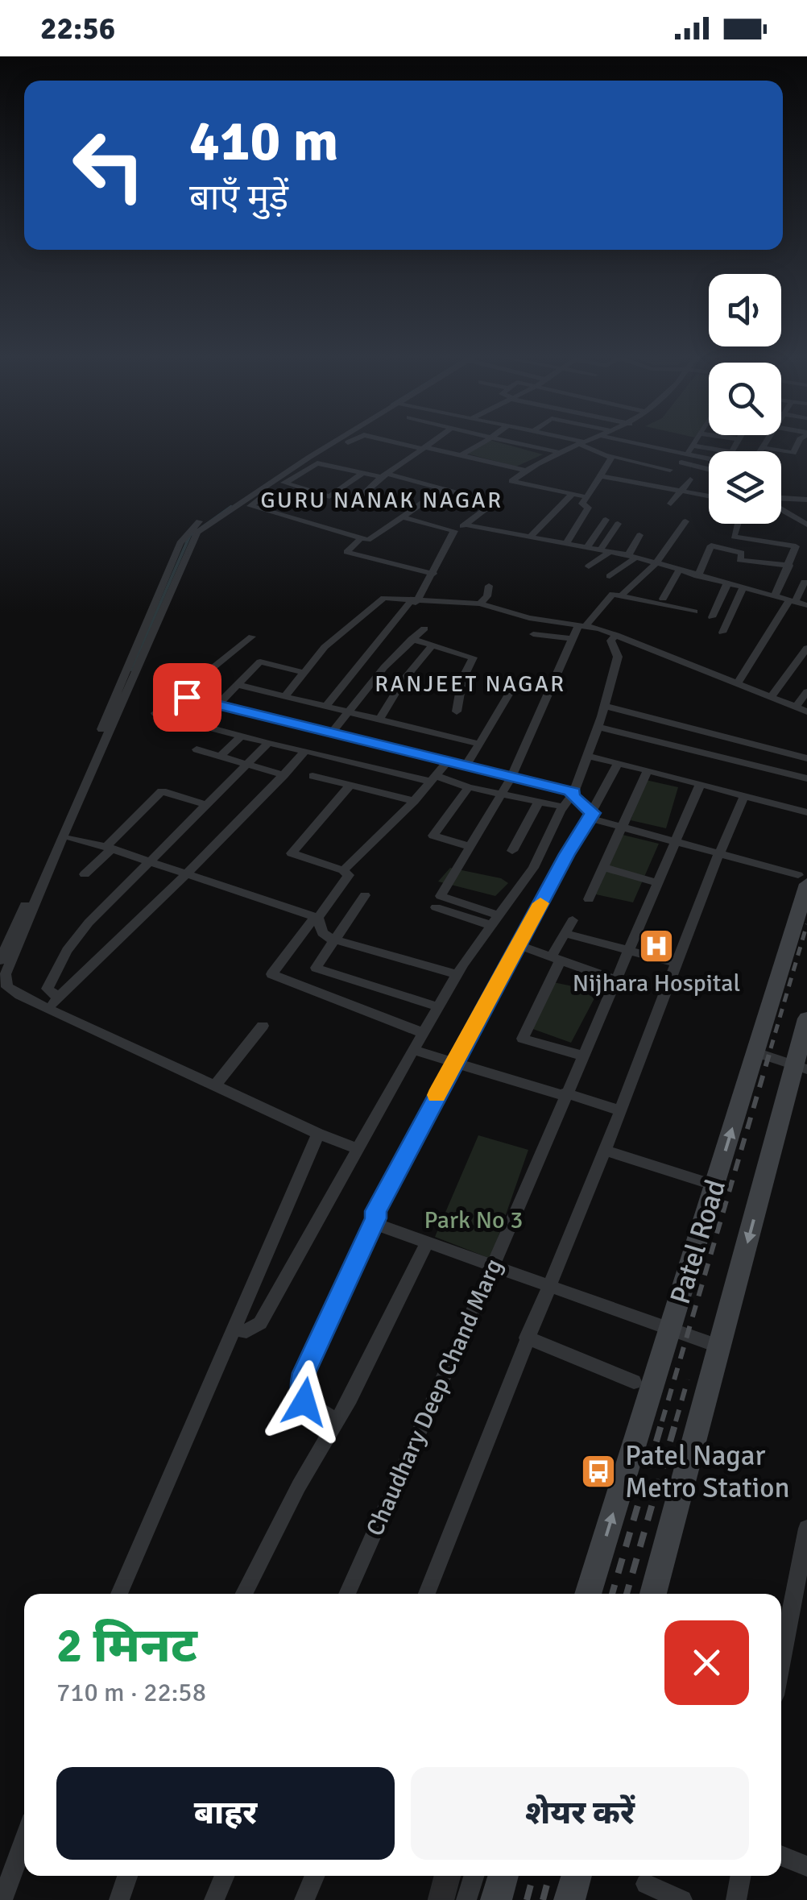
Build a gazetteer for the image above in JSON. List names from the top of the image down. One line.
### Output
{"streets":{"main road":["Patel Road"],"street":["Chaudhary Deep Chand Marg"]},"districts":["GURU NANAK NAGAR","RANJEET NAGAR"],"parks":["Park No 3"],"places":{"hospital":["Nijhara Hospital"],"bus stop":["Patel Nagar Metro Station"]},"page":{"status":"22:56","turn":["410 m","बाएँ मुड़ें"],"heading":["2 मिनट","710 m · 22:58"],"buttons":["बाहर","शेयर करें"]}}
